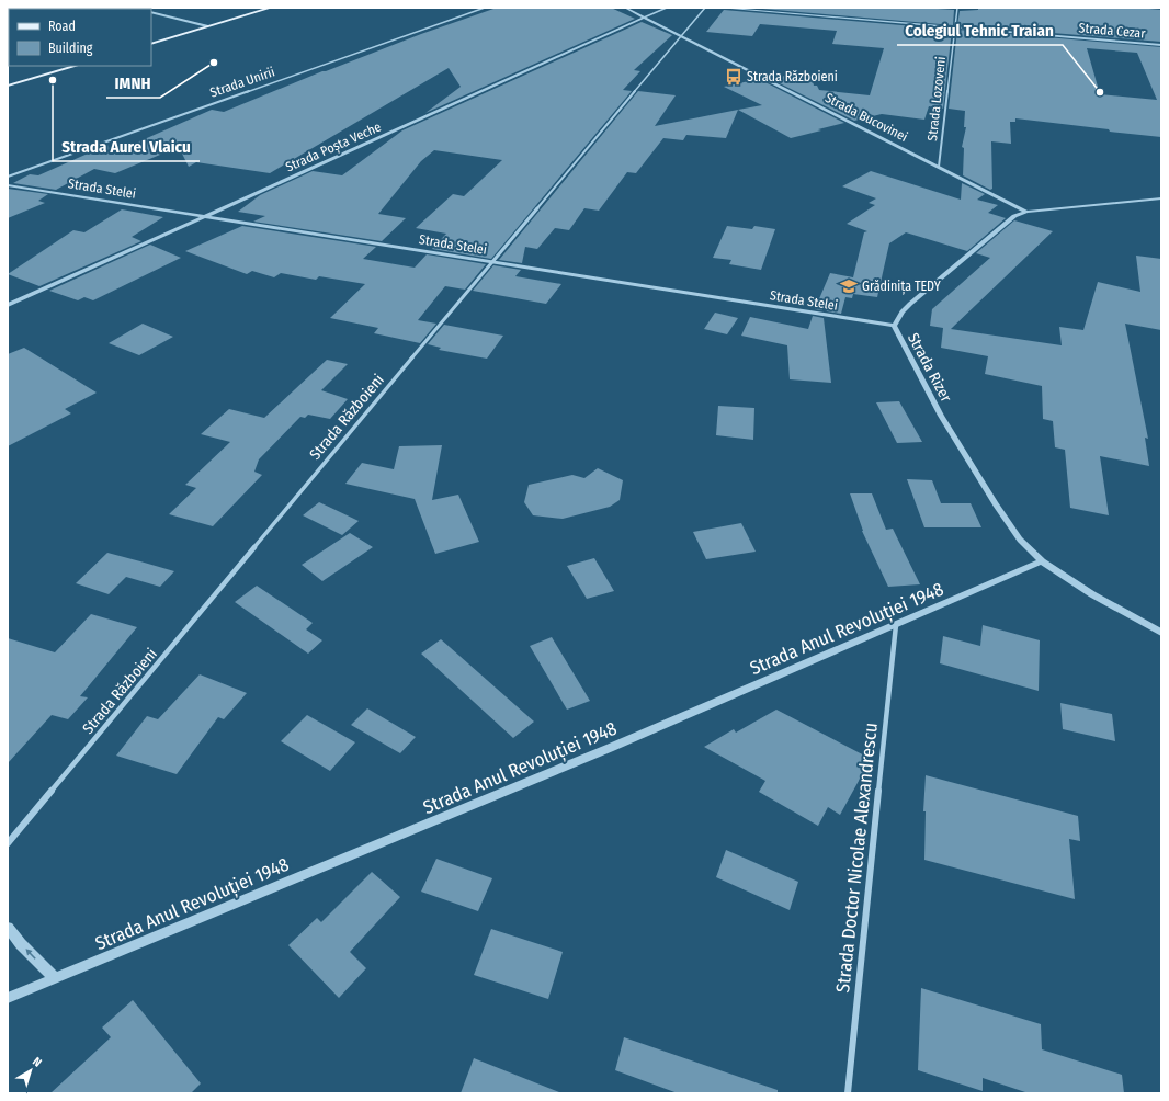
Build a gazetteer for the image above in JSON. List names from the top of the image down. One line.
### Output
{"streets":{"street":["Strada Cezar","Strada Unirii","Strada Lozoveni","Strada Bucovinei","Strada Poșta Veche","Strada Stelei","Strada Rizer","Strada Războieni","Strada Anul Revoluției 1948","Strada Doctor Nicolae Alexandrescu"]},"crossings":[["Strada Cezar","Strada Lozoveni"],["Strada Lozoveni","Strada Bucovinei"],["Strada Bucovinei","Strada Poșta Veche"],["Strada Bucovinei","Strada Rizer"],["Strada Bucovinei","Strada Războieni"],["Strada Poșta Veche","Strada Stelei"],["Strada Stelei","Strada Rizer"],["Strada Stelei","Strada Războieni"],["Strada Rizer","Strada Anul Revoluției 1948"],["Strada Anul Revoluției 1948","Strada Doctor Nicolae Alexandrescu"]],"places":{"other":["IMNH","Strada Aurel Vlaicu","Colegiul Tehnic Traian"],"bus stop":["Strada Războieni"],"school or university":["Grădinița TEDY"]},"legend":["Road","Building"],"north":"top right"}
